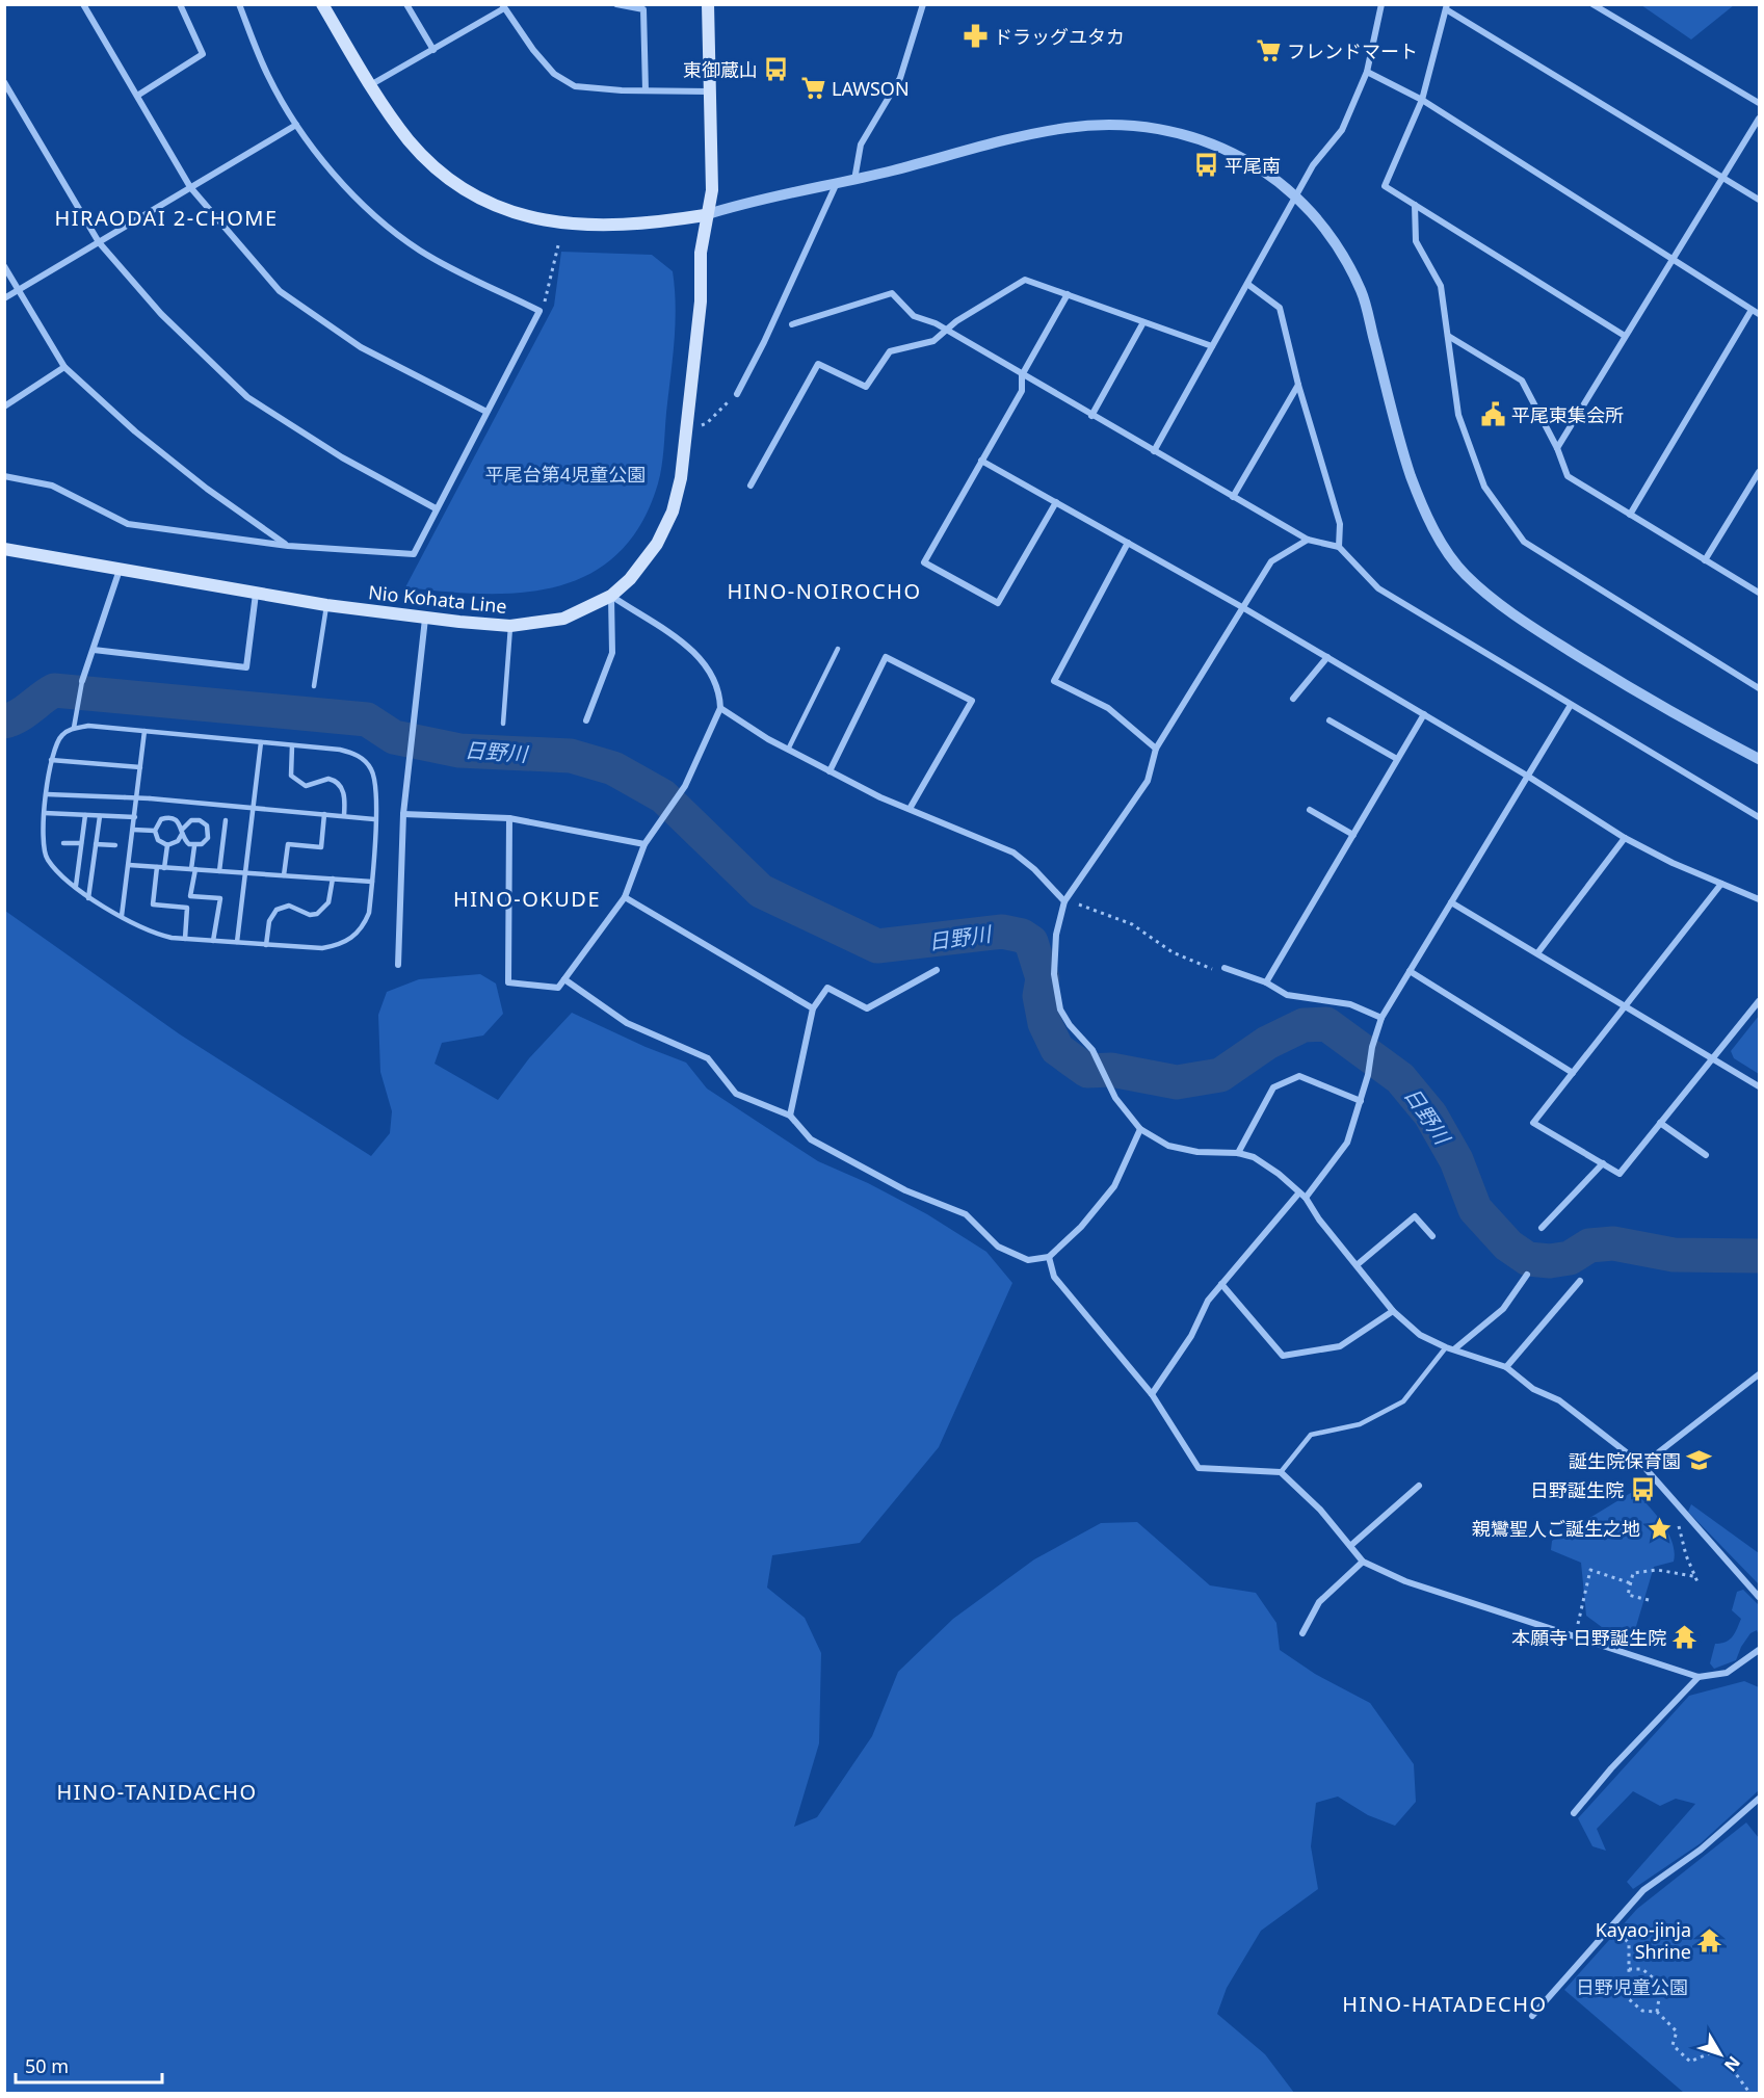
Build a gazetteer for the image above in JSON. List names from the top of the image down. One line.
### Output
{"streets":{"main road":["Nio Kohata Line"]},"districts":["HIRAODAI 2-CHOME","HINO-NOIROCHO","HINO-OKUDE","HINO-TANIDACHO","HINO-HATADECHO"],"water":["日野川"],"parks":["平尾台第4児童公園","日野児童公園"],"places":{"pharmacy":["ドラッグユタカ"],"supermarket":["フレンドマート","LAWSON"],"bus stop":["東御蔵山","平尾南","日野誕生院"],"public building":["平尾東集会所"],"school or university":["誕生院保育園"],"place":["親鸞聖人ご誕生之地"],"temple":["本願寺 日野誕生院","Kayao-jinja Shrine"]},"scale_bar":"50 m","north":"bottom right"}
